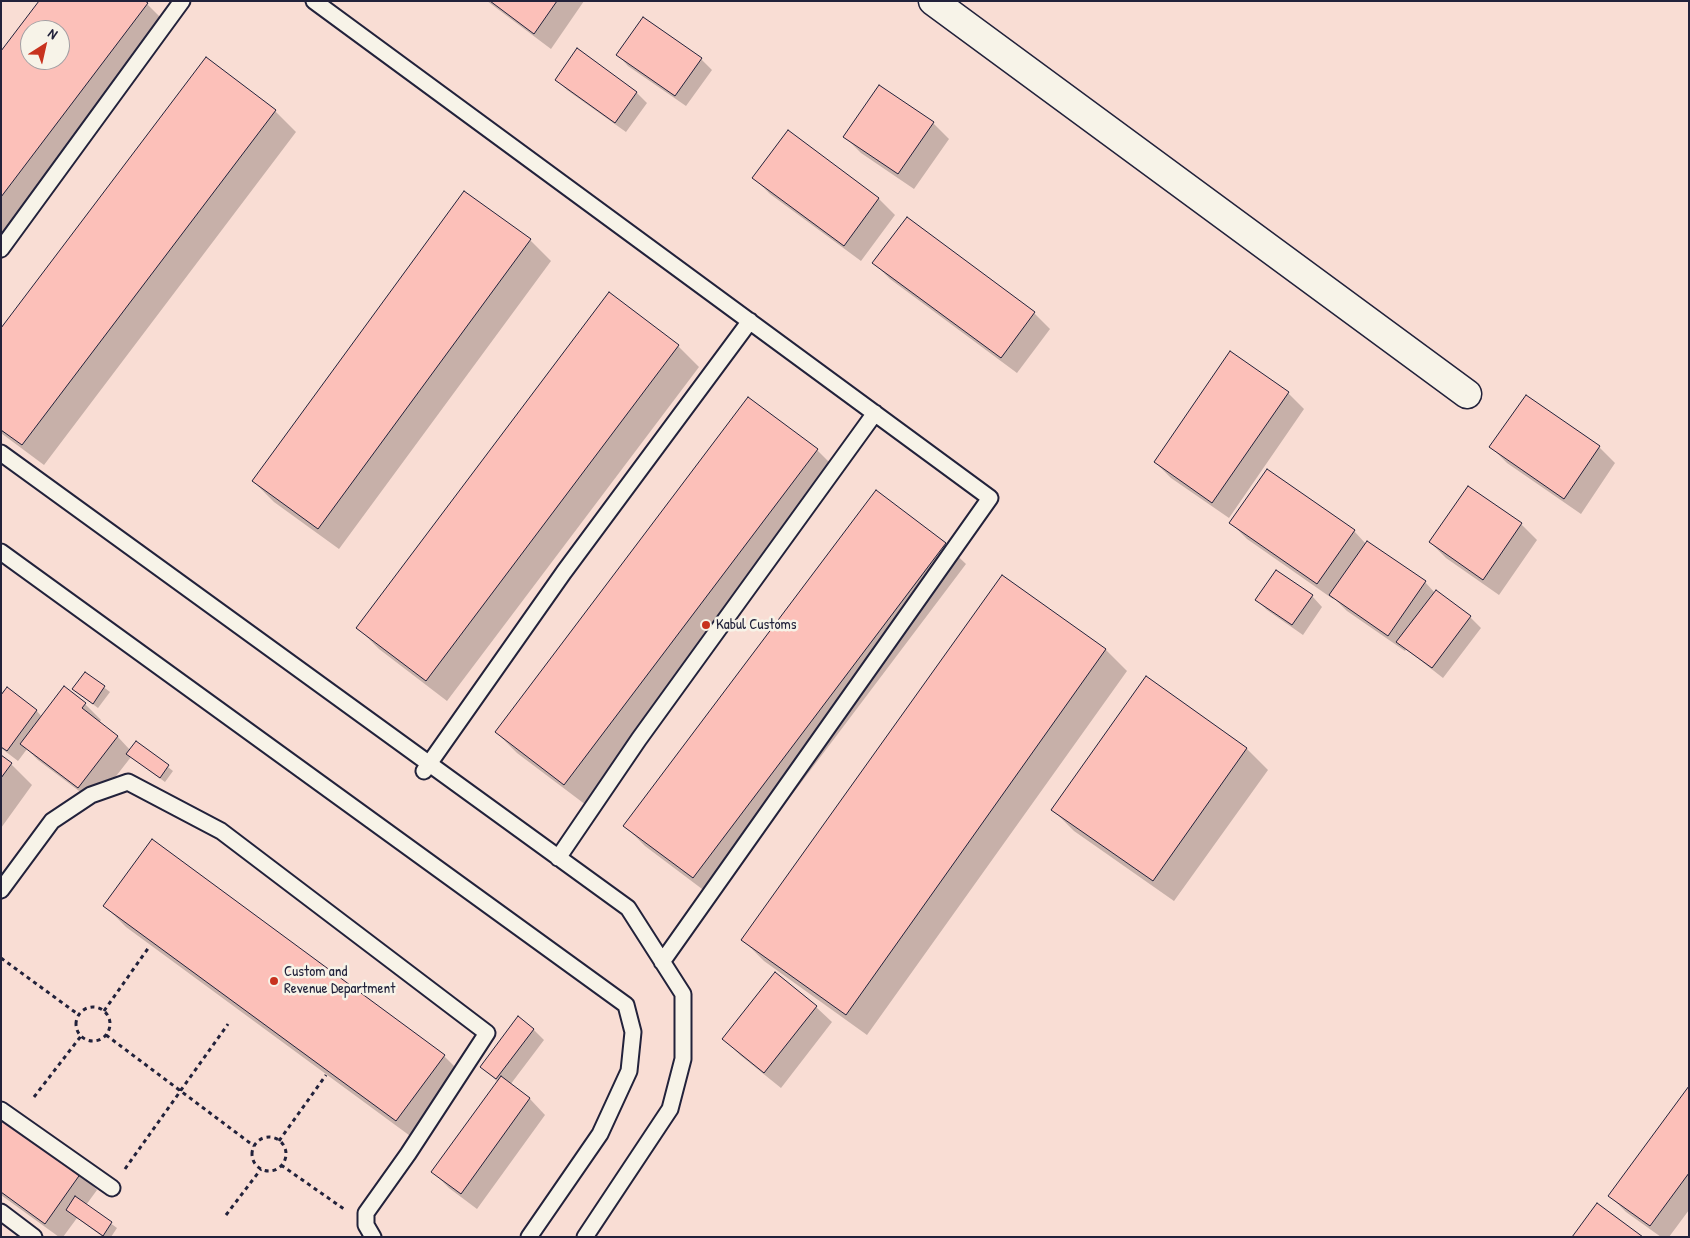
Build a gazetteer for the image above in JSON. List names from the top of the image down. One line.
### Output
{"places":["Kabul Customs","Custom and Revenue Department"],"north":"top right"}
